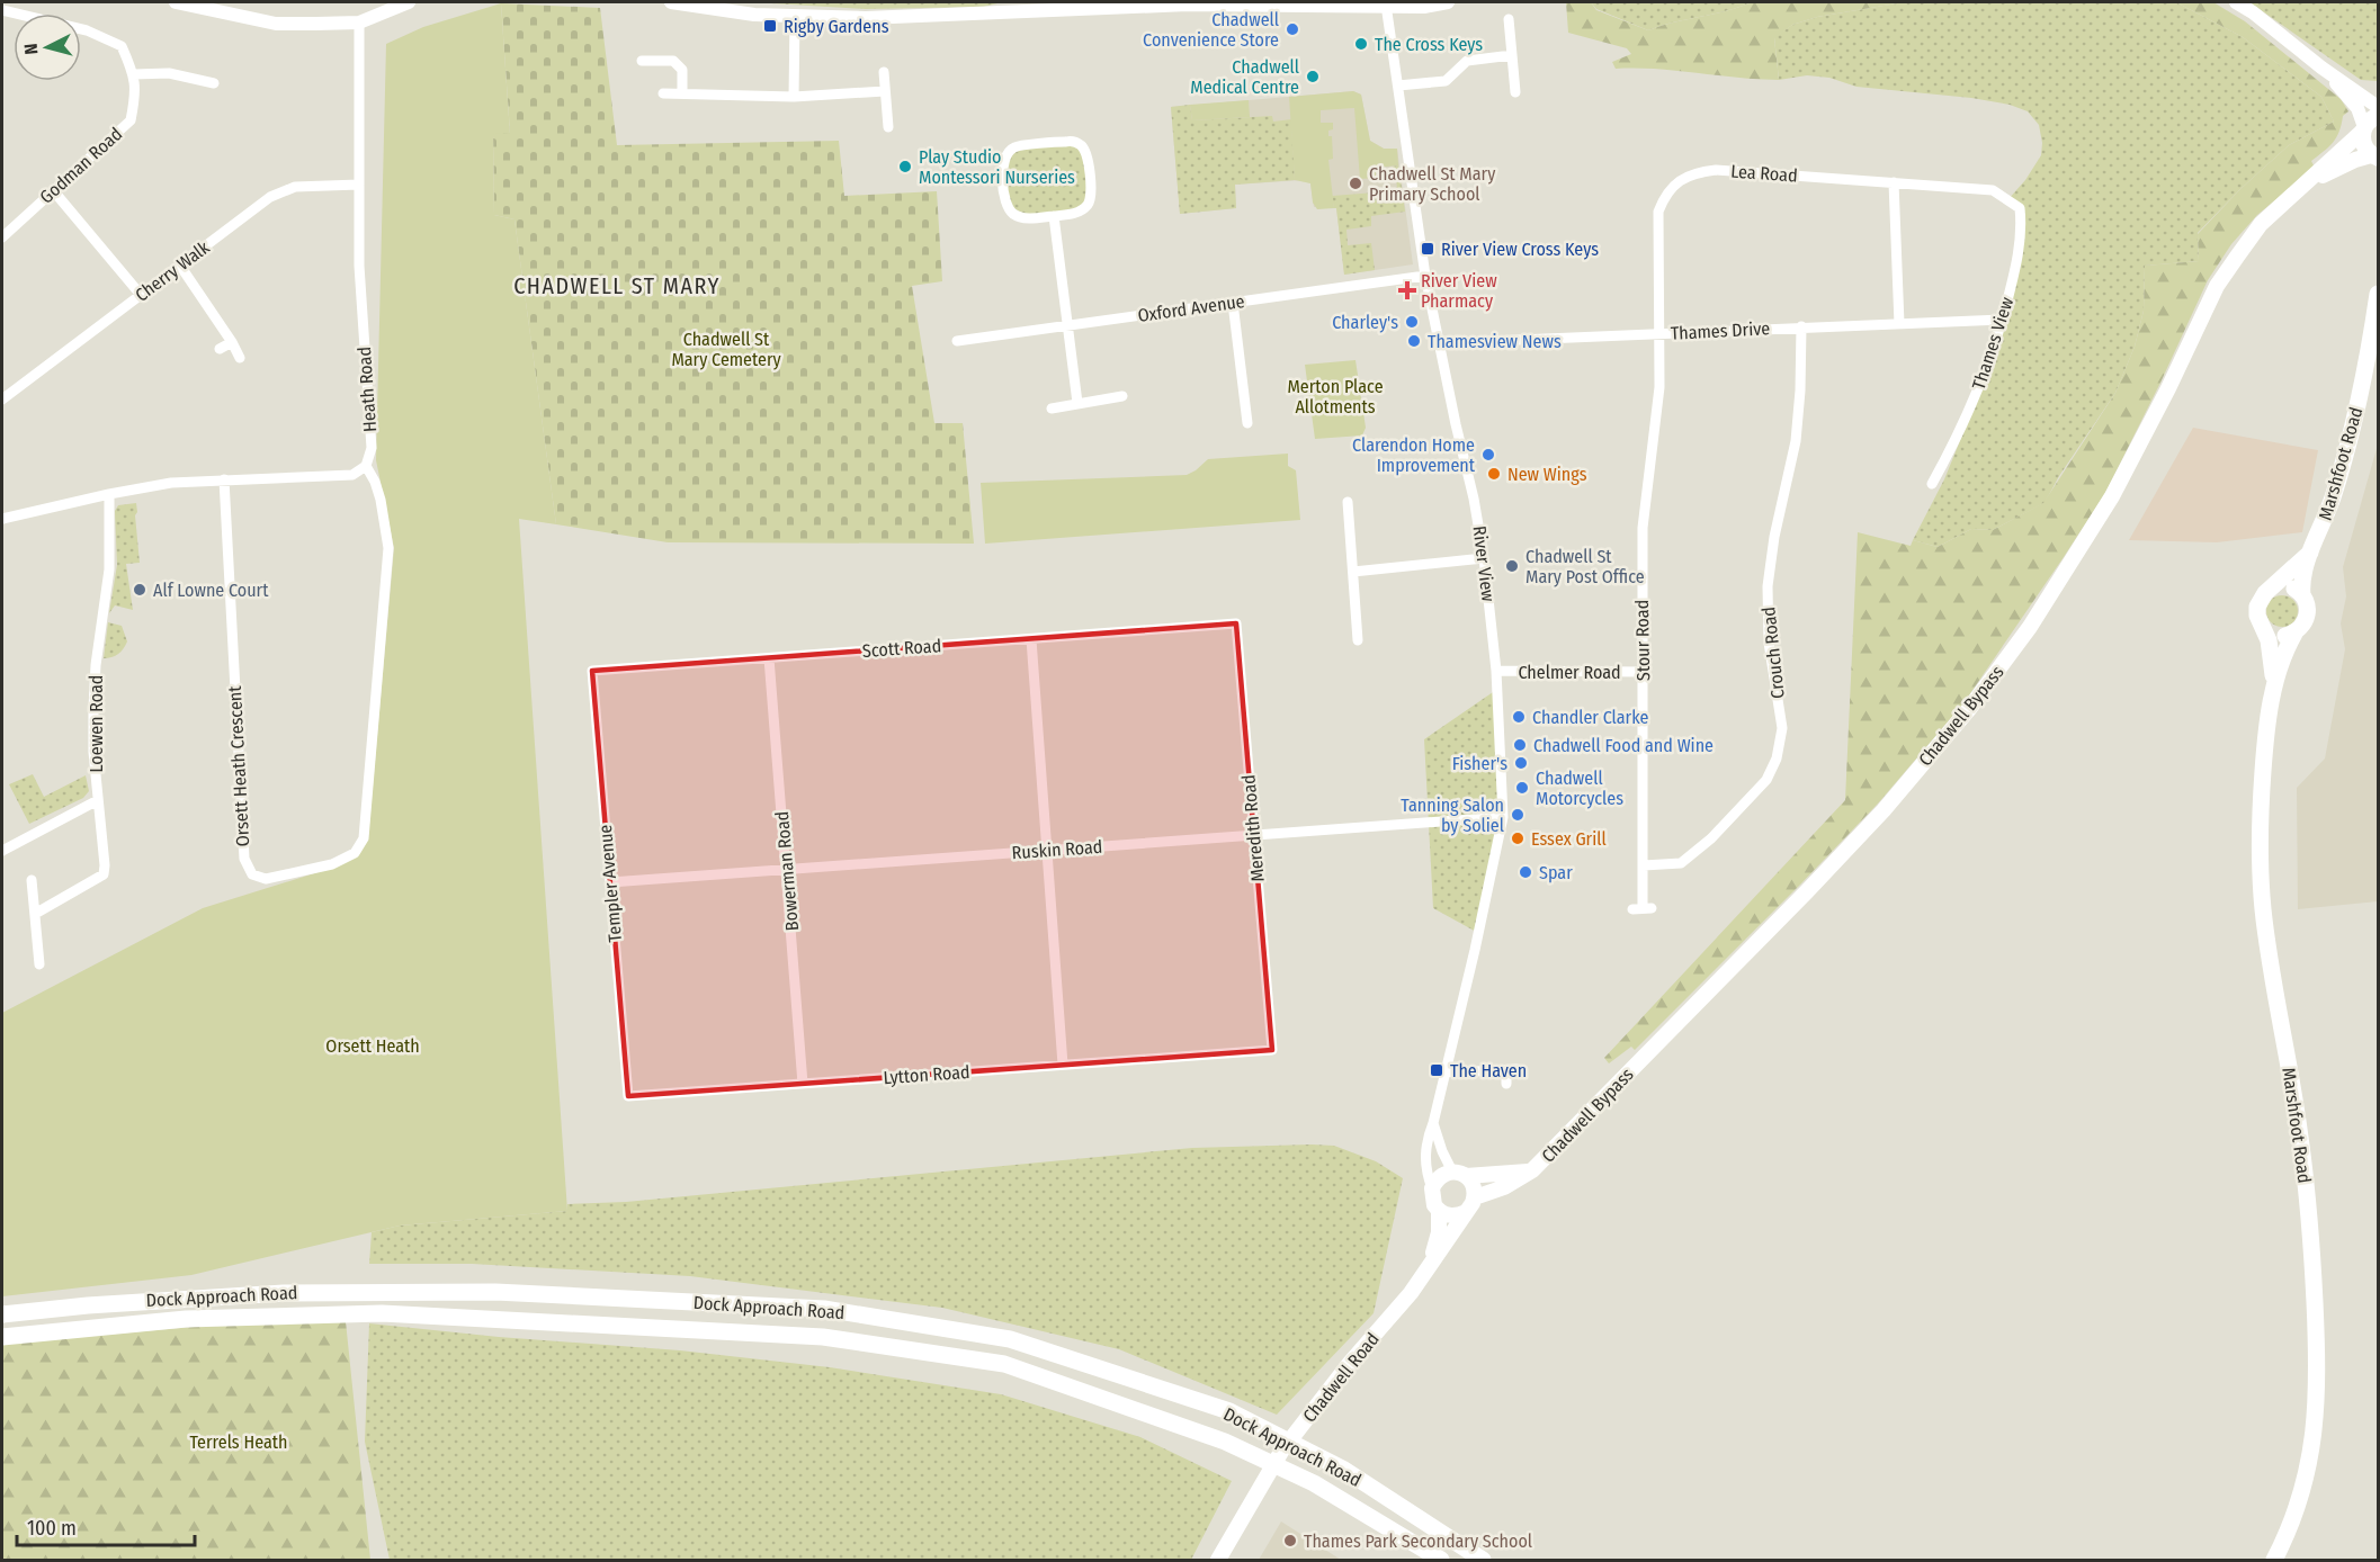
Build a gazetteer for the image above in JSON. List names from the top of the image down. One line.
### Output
{"streets":{"main road":["Marshfoot Road","Chadwell Bypass","Dock Approach Road","Chadwell Road"],"street":["Godman Road","Lea Road","Cherry Walk","Oxford Avenue","Thames Drive","Thames View","Heath Road","River View","Stour Road","Scott Road","Crouch Road","Chelmer Road","Loewen Road","Orsett Heath Crescent","Meredith Road","Ruskin Road","Bowerman Road","Templer Avenue","Lytton Road"]},"crossings":[["Lea Road","Thames Drive"],["Lea Road","Thames View"],["Lea Road","Stour Road"],["Cherry Walk","Heath Road"],["Oxford Avenue","River View"],["Thames Drive","Thames View"],["Thames Drive","River View"],["Thames Drive","Stour Road"],["Thames Drive","Crouch Road"],["Heath Road","Orsett Heath Crescent"],["River View","Chelmer Road"],["River View","Chadwell Bypass"],["River View","Ruskin Road"],["River View","Chadwell Road"],["Stour Road","Crouch Road"],["Stour Road","Chelmer Road"],["Scott Road","Meredith Road"],["Scott Road","Bowerman Road"],["Scott Road","Templer Avenue"],["Chadwell Bypass","Chadwell Road"],["Meredith Road","Ruskin Road"],["Meredith Road","Lytton Road"],["Ruskin Road","Bowerman Road"],["Ruskin Road","Templer Avenue"],["Bowerman Road","Lytton Road"],["Templer Avenue","Lytton Road"]],"districts":["CHADWELL ST MARY"],"parks":["Chadwell St Mary Cemetery","Merton Place Allotments","Orsett Heath","Terrels Heath"],"places":{"transit":["Rigby Gardens","River View Cross Keys","The Haven"],"other":["Chadwell Convenience Store","The Cross Keys","Chadwell Medical Centre","Play Studio Montessori Nurseries","Chadwell St Mary Primary School","Charley's","Thamesview News","Clarendon Home Improvement","New Wings","Chadwell St Mary Post Office","Alf Lowne Court","Chandler Clarke","Chadwell Food and Wine","Fisher's","Chadwell Motorcycles","Tanning Salon by Soliel","Essex Grill","Spar","Thames Park Secondary School"],"health":["River View Pharmacy"]},"scale_bar":"100 m","north":"left"}
